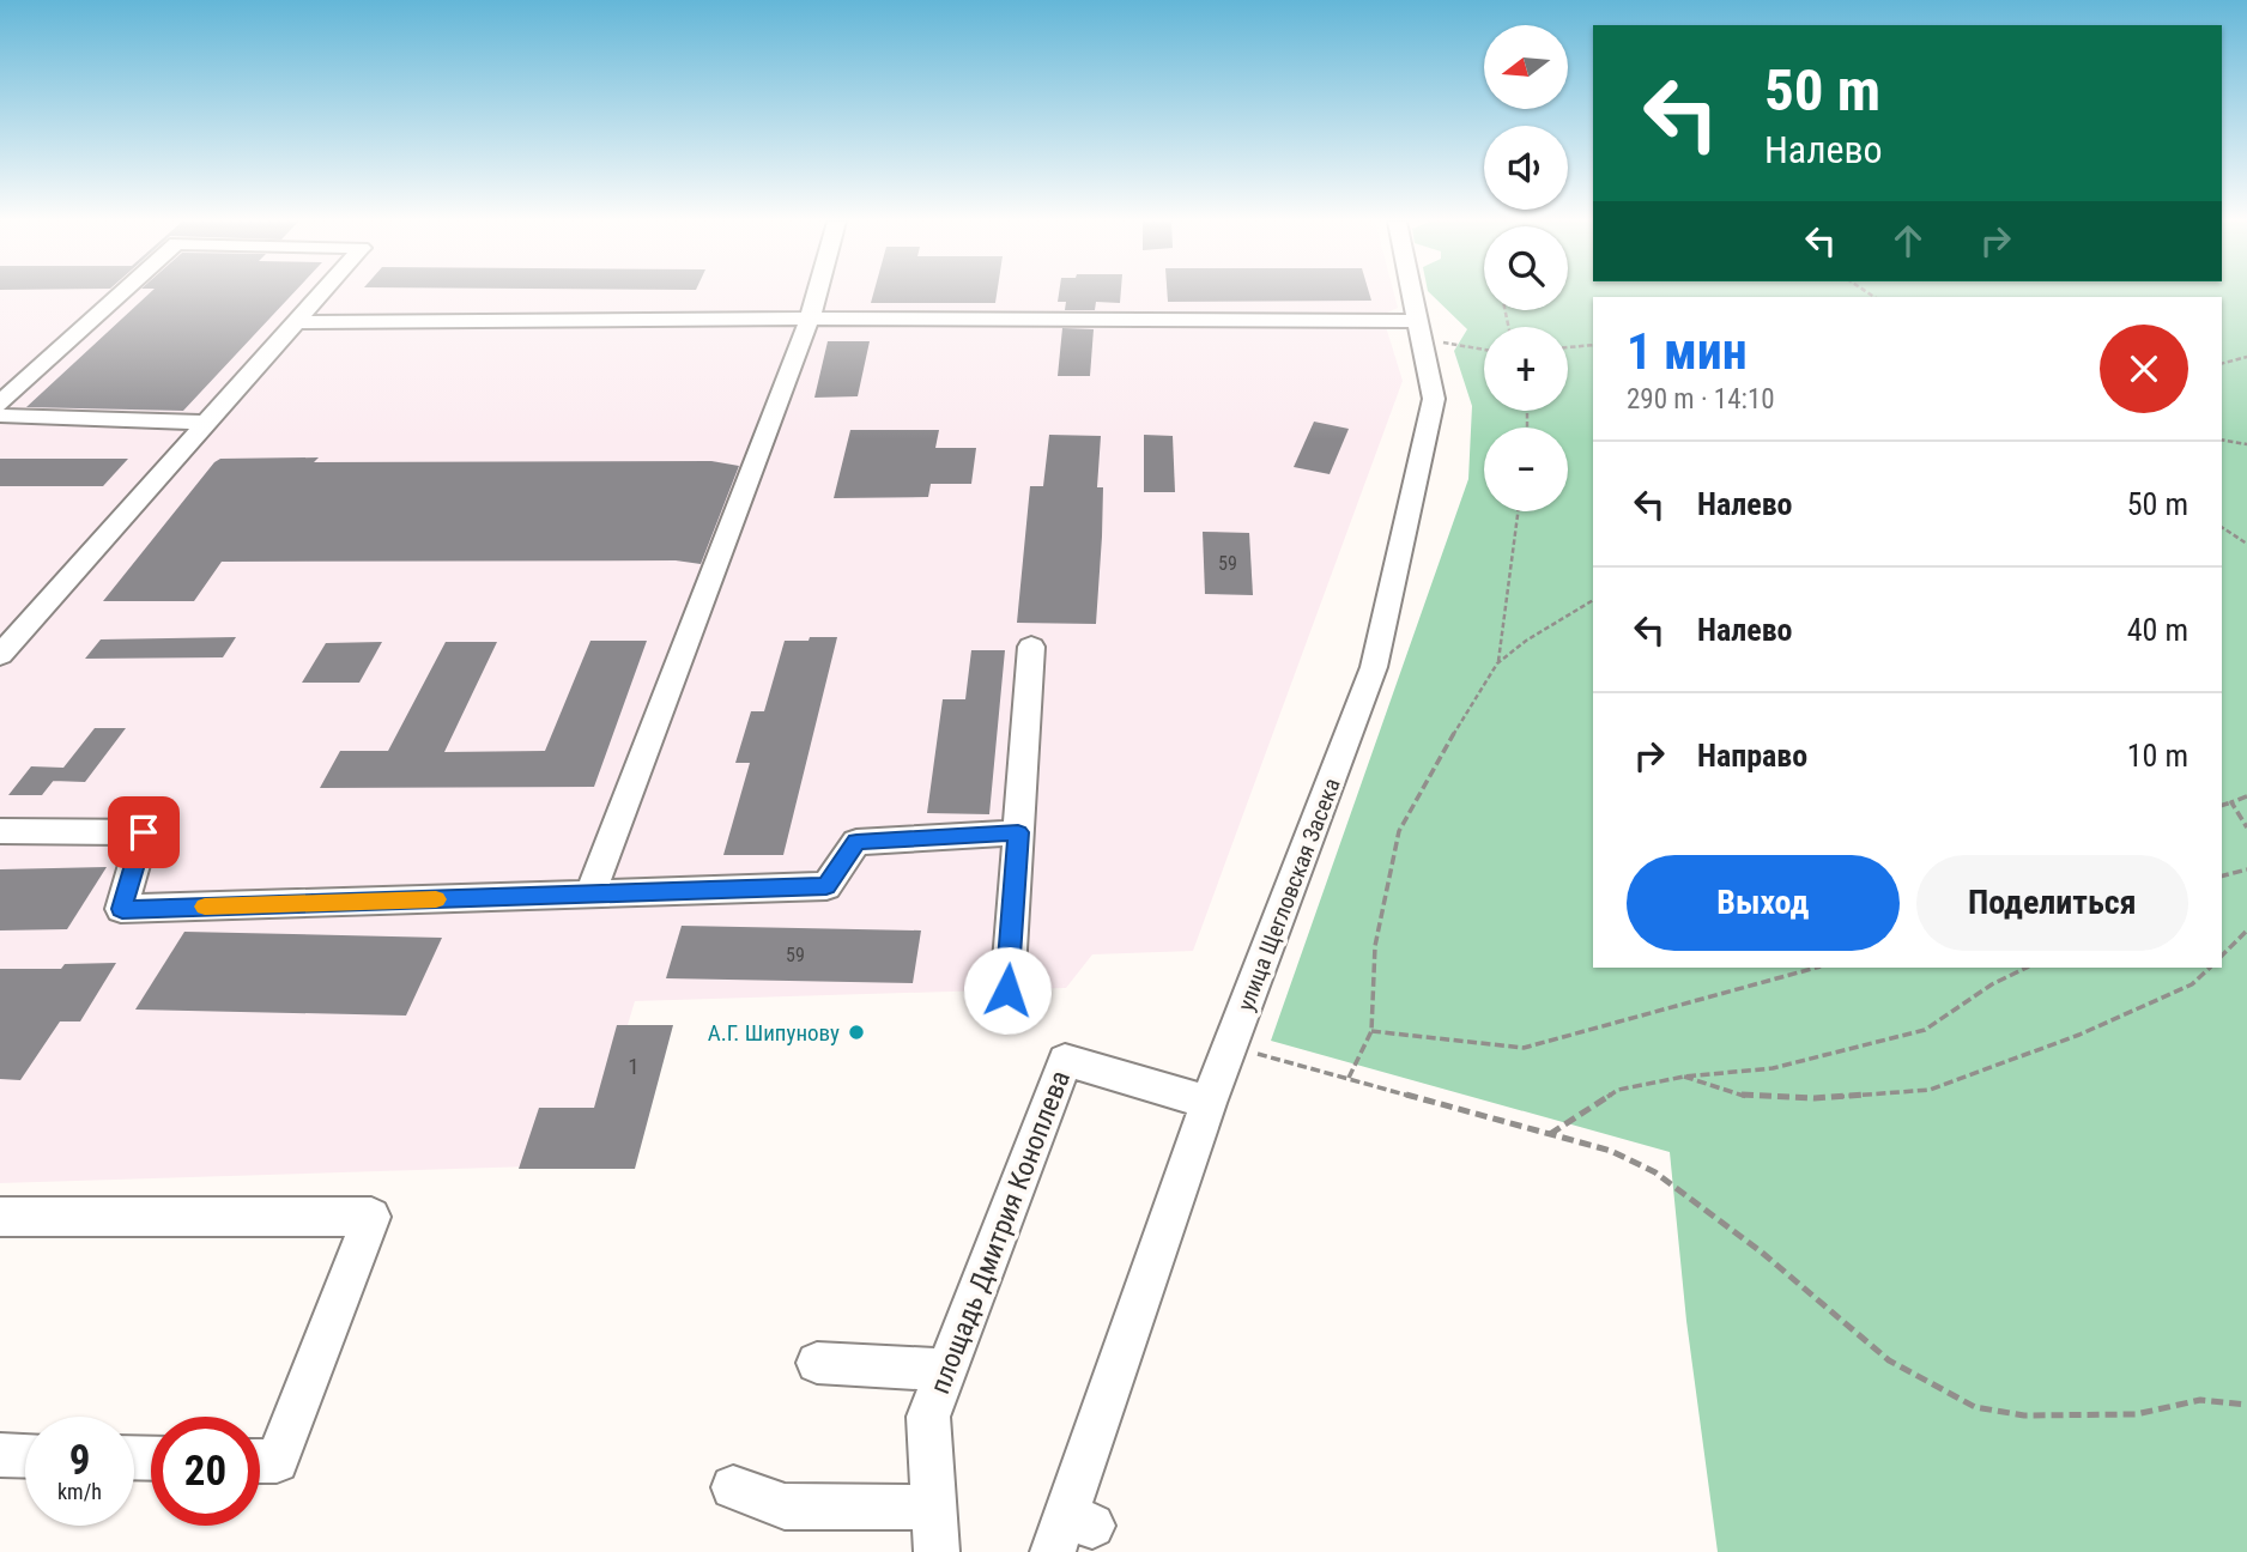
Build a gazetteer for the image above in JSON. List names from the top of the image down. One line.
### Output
{"streets":{"street":["улица Щегловская Засека","площадь Дмитрия Коноплева"]},"crossings":[["улица Щегловская Засека","площадь Дмитрия Коноплева"]],"places":["А.Г. Шипунову"],"house_numbers":["59","59","1"],"north":"left","page":{"map_buttons":["+","−"],"turn":["50 m","Налево"],"heading":["1 мин","290 m · 14:10"],"list":[{"name":"Налево","value":"50 m"},{"name":"Налево","value":"40 m"},{"name":"Направо","value":"10 m"}],"buttons":["Выход","Поделиться"],"speed":"9 km/h","limit":"20"}}
